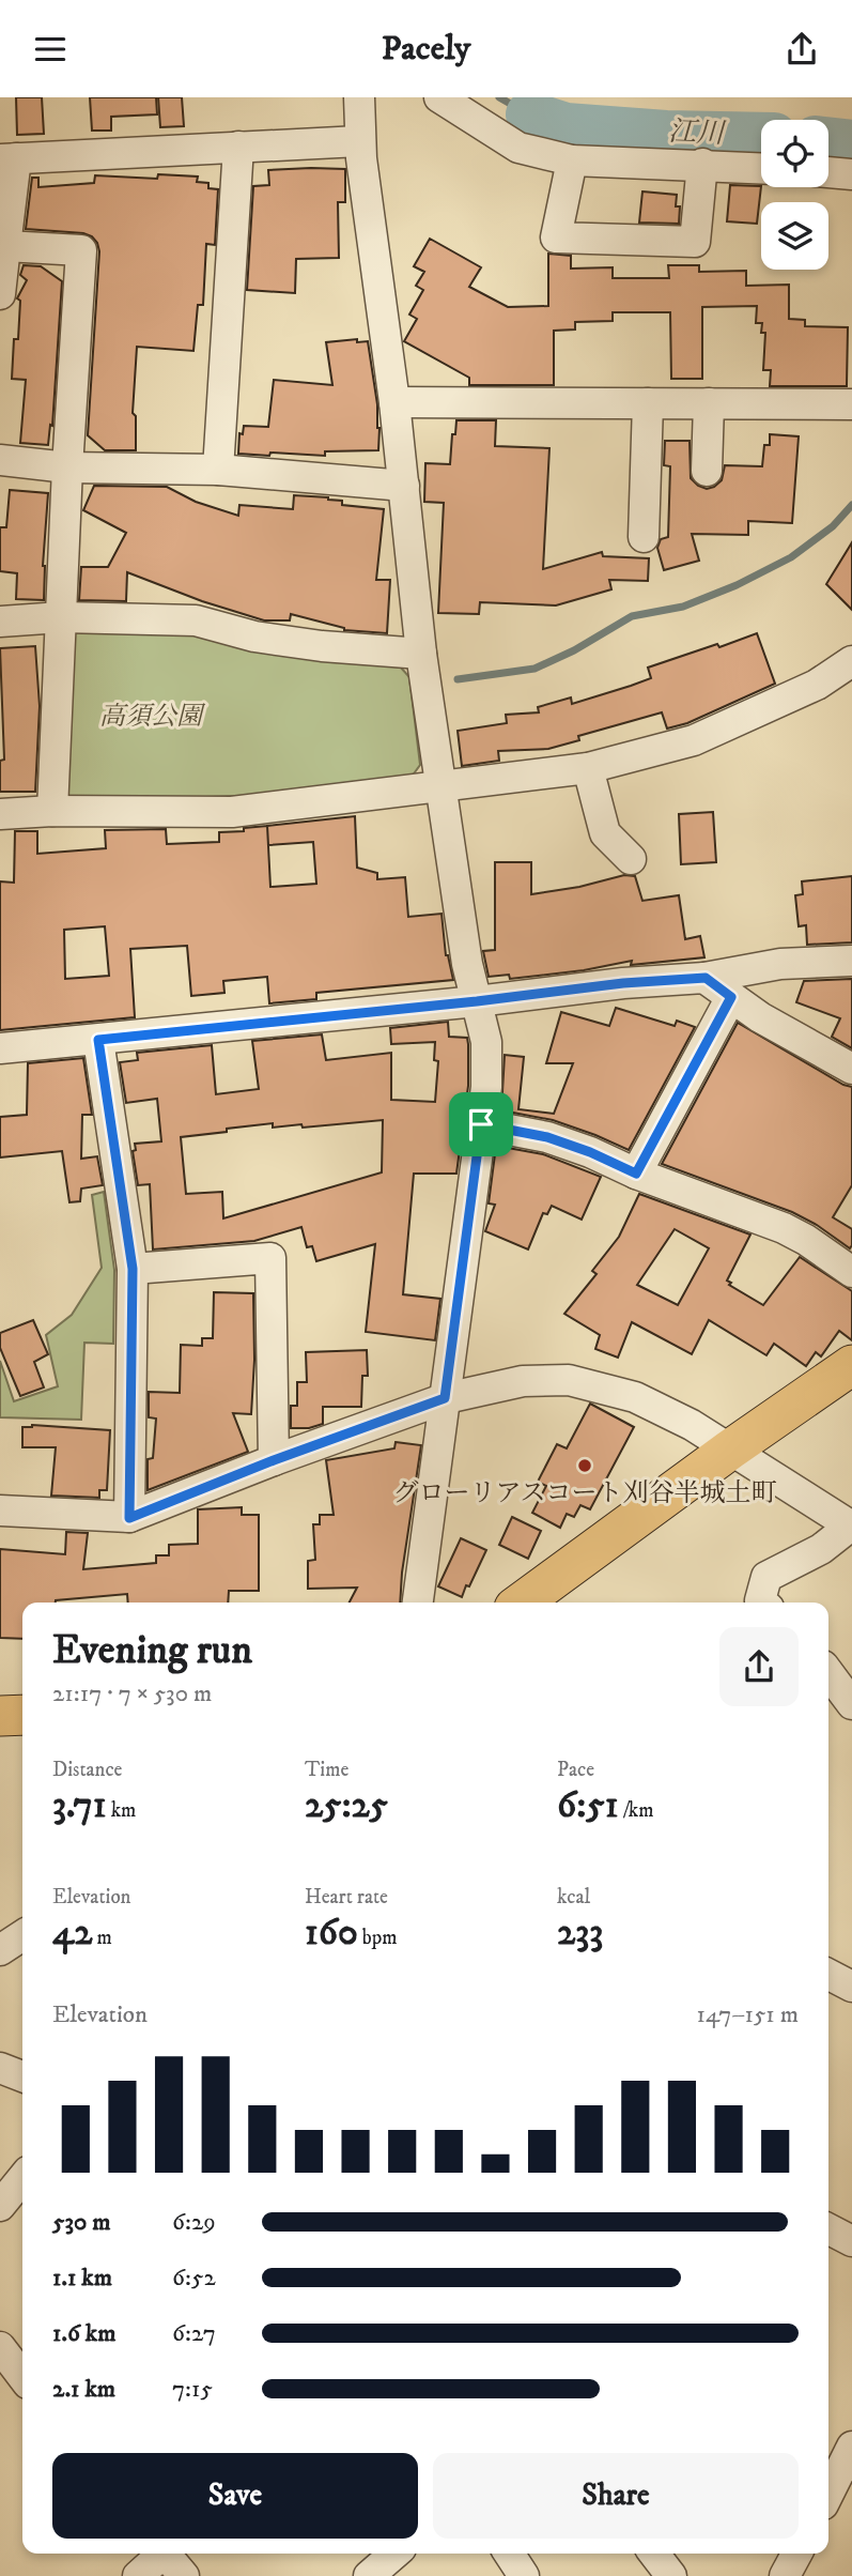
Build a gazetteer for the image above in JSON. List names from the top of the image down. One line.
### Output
{"water":["江川"],"parks":["高須公園"],"places":["グローリアスコート刈谷半城土町"],"page":{"header":"Pacely","heading":["Evening run","21:17 · 7 × 530 m"],"stats":[["Distance","3.71 km"],["Time","25:25"],["Pace","6:51 /km"],["Elevation","42 m"],["Heart rate","160 bpm"],["kcal","233"]],"chart":["Elevation","147–151 m"],"list":[{"name":"530 m","note":"6:29"},{"name":"1.1 km","note":"6:52"},{"name":"1.6 km","note":"6:27"},{"name":"2.1 km","note":"7:15"}],"buttons":["Save","Share"]}}
